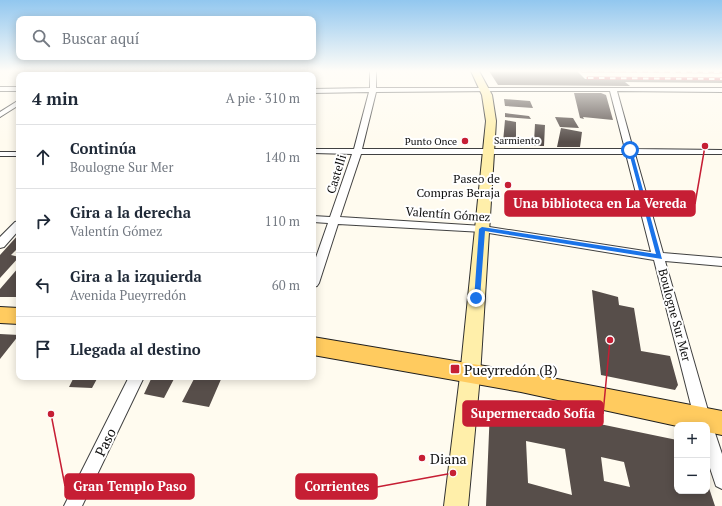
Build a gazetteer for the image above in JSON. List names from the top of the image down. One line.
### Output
{"streets":{"street":["Sarmiento","Castelli","Valentín Gómez","Boulogne Sur Mer","Paso"]},"crossings":[["Sarmiento","Castelli"],["Sarmiento","Boulogne Sur Mer"],["Castelli","Valentín Gómez"],["Valentín Gómez","Boulogne Sur Mer"]],"places":{"other":["Punto Once","Una biblioteca en La Vereda","Paseo de Compras Beraja","Supermercado Sofía","Gran Templo Paso","Diana","Corrientes"],"transit":["Pueyrredón (B)"]},"page":{"search":"Buscar aquí","heading":["4 min","A pie · 310 m"],"list":[["Continúa","Boulogne Sur Mer","140 m"],["Gira a la derecha","Valentín Gómez","110 m"],["Gira a la izquierda","Avenida Pueyrredón","60 m"],"Llegada al destino"],"map_buttons":["+","−"]}}
